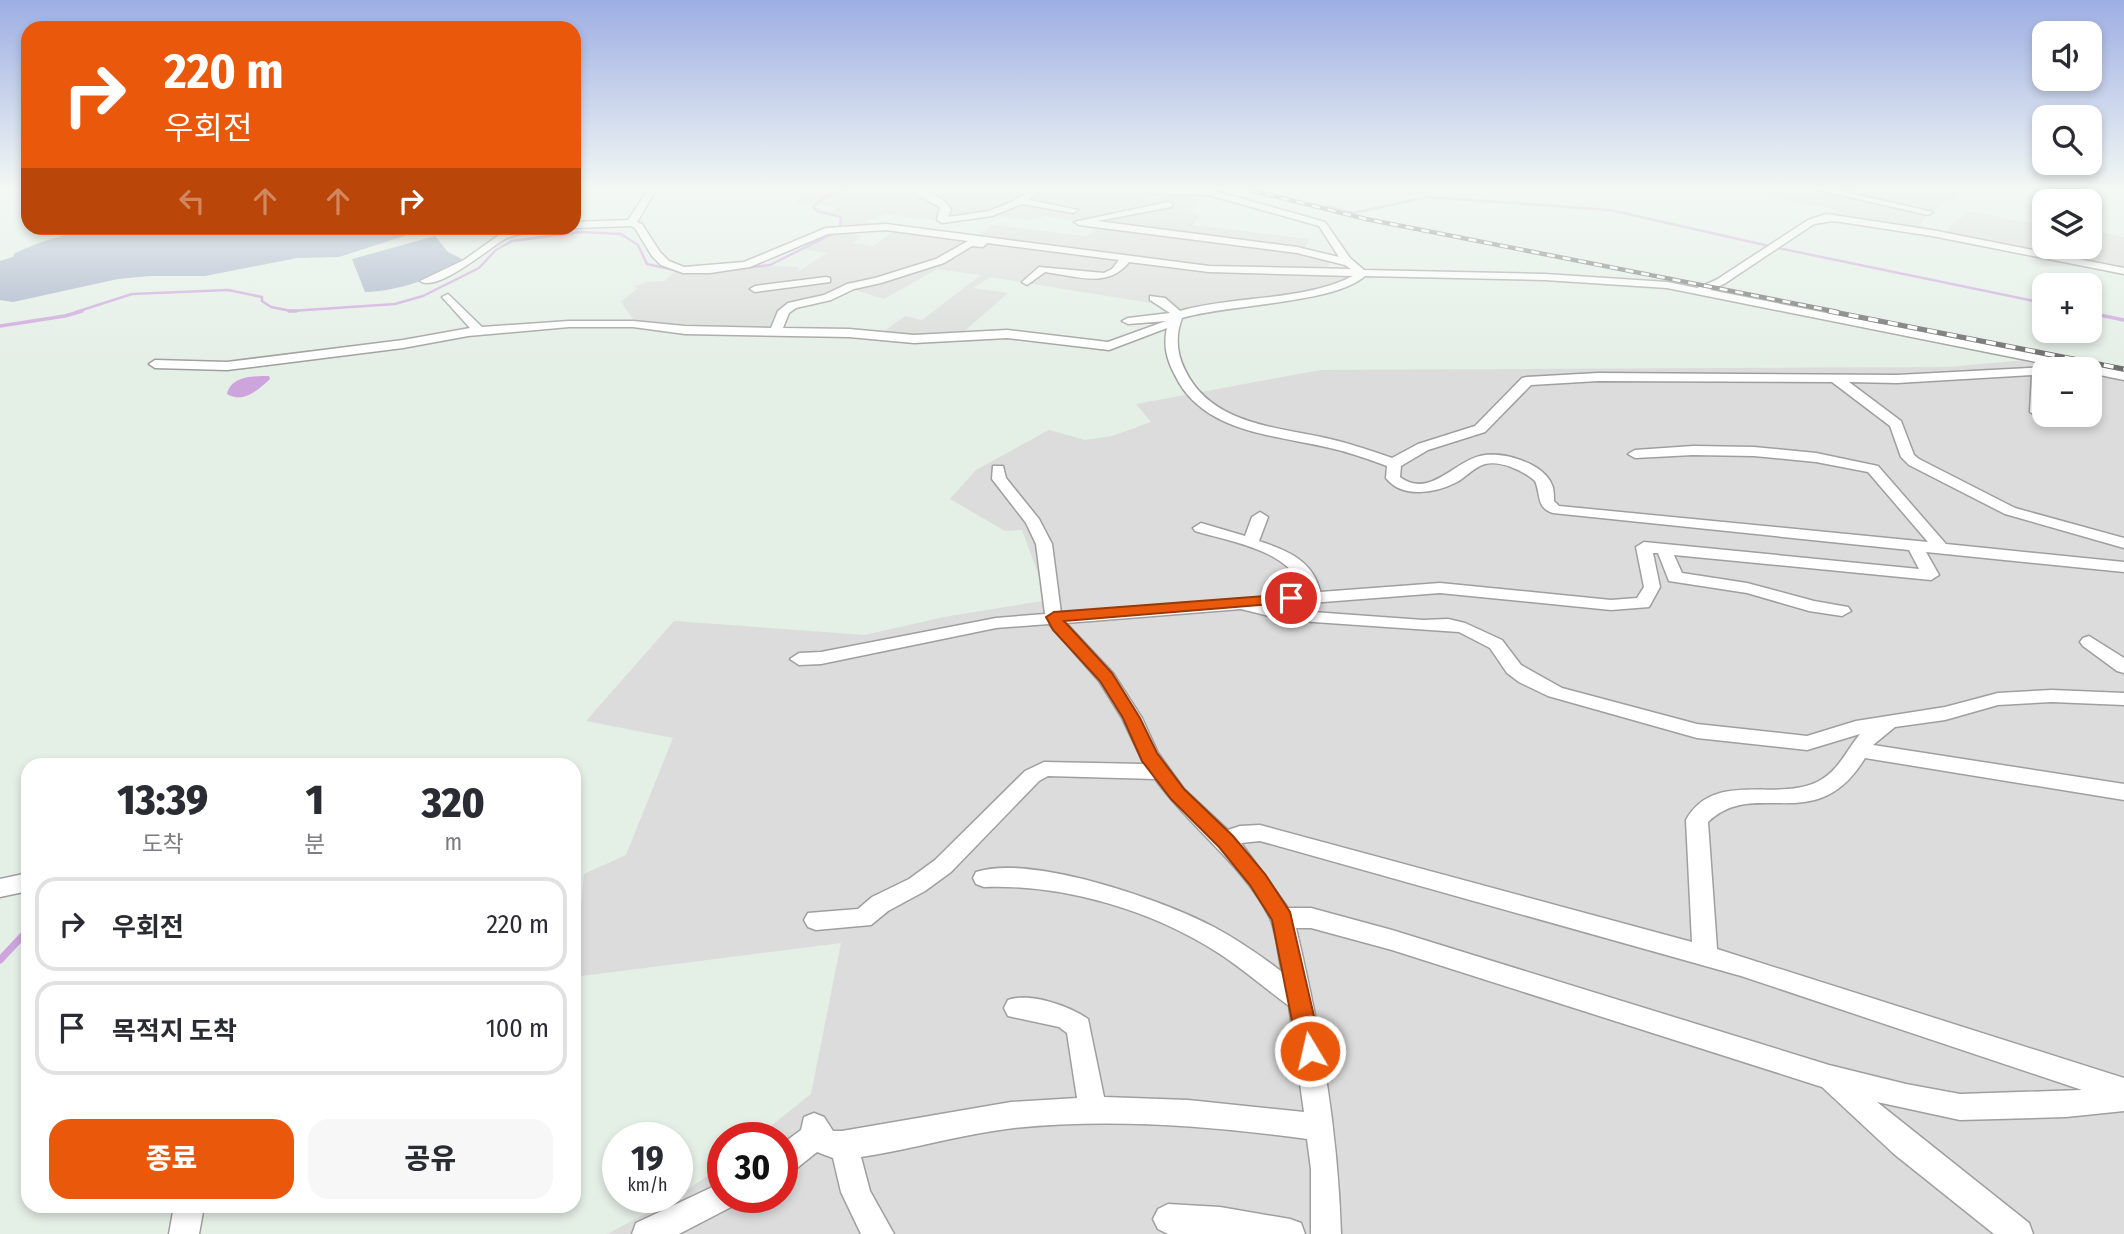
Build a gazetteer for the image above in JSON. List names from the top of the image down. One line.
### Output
{"page":{"map_buttons":["+","−"],"turn":["220 m","우회전"],"eta":["13:39","도착","1","분","320","m"],"list":[{"name":"우회전","value":"220 m"},{"name":"목적지 도착","value":"100 m"}],"buttons":["종료","공유"],"speed":"19 km/h","limit":"30"}}
